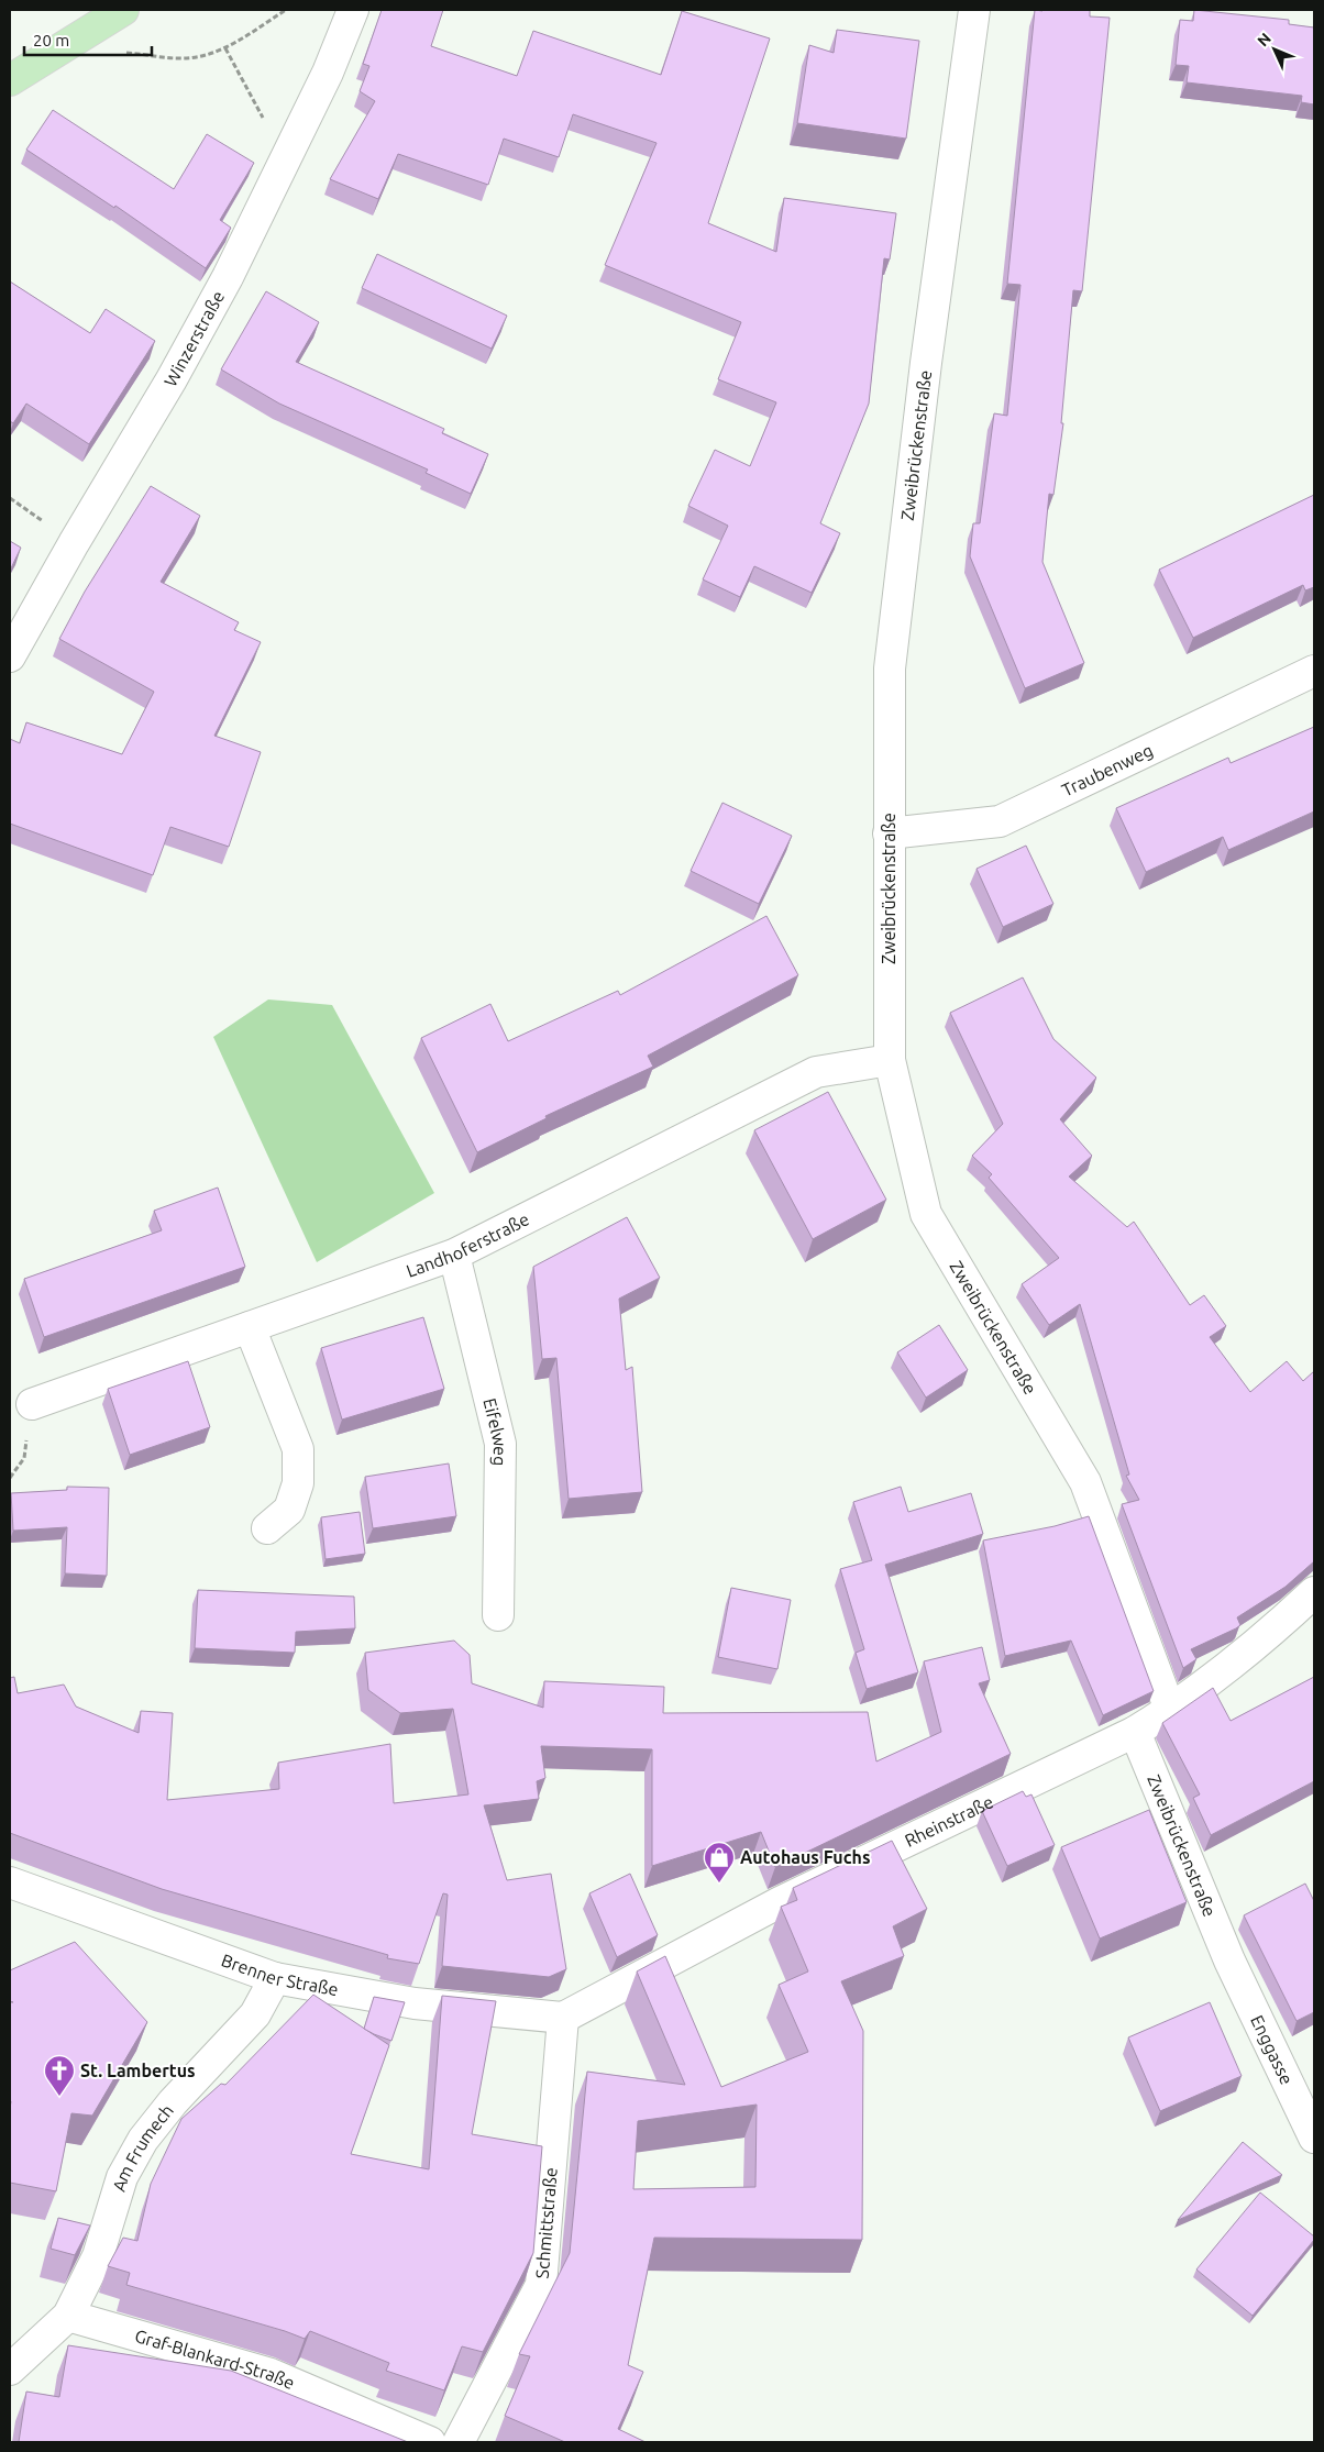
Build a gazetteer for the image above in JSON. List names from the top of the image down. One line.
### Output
{"streets":{"street":["Winzerstraße","Zweibrückenstraße","Traubenweg","Landhoferstraße","Eifelweg","Rheinstraße","Brenner Straße","Enggasse","Am Frumech","Schmittstraße","Graf-Blankard-Straße"]},"crossings":[["Zweibrückenstraße","Traubenweg"],["Zweibrückenstraße","Landhoferstraße"],["Zweibrückenstraße","Rheinstraße"],["Zweibrückenstraße","Enggasse"],["Landhoferstraße","Eifelweg"],["Rheinstraße","Brenner Straße"],["Rheinstraße","Schmittstraße"],["Brenner Straße","Am Frumech"],["Brenner Straße","Schmittstraße"],["Am Frumech","Graf-Blankard-Straße"]],"places":{"shop":["Autohaus Fuchs"],"church":["St. Lambertus"]},"scale_bar":"20 m","north":"top left"}
